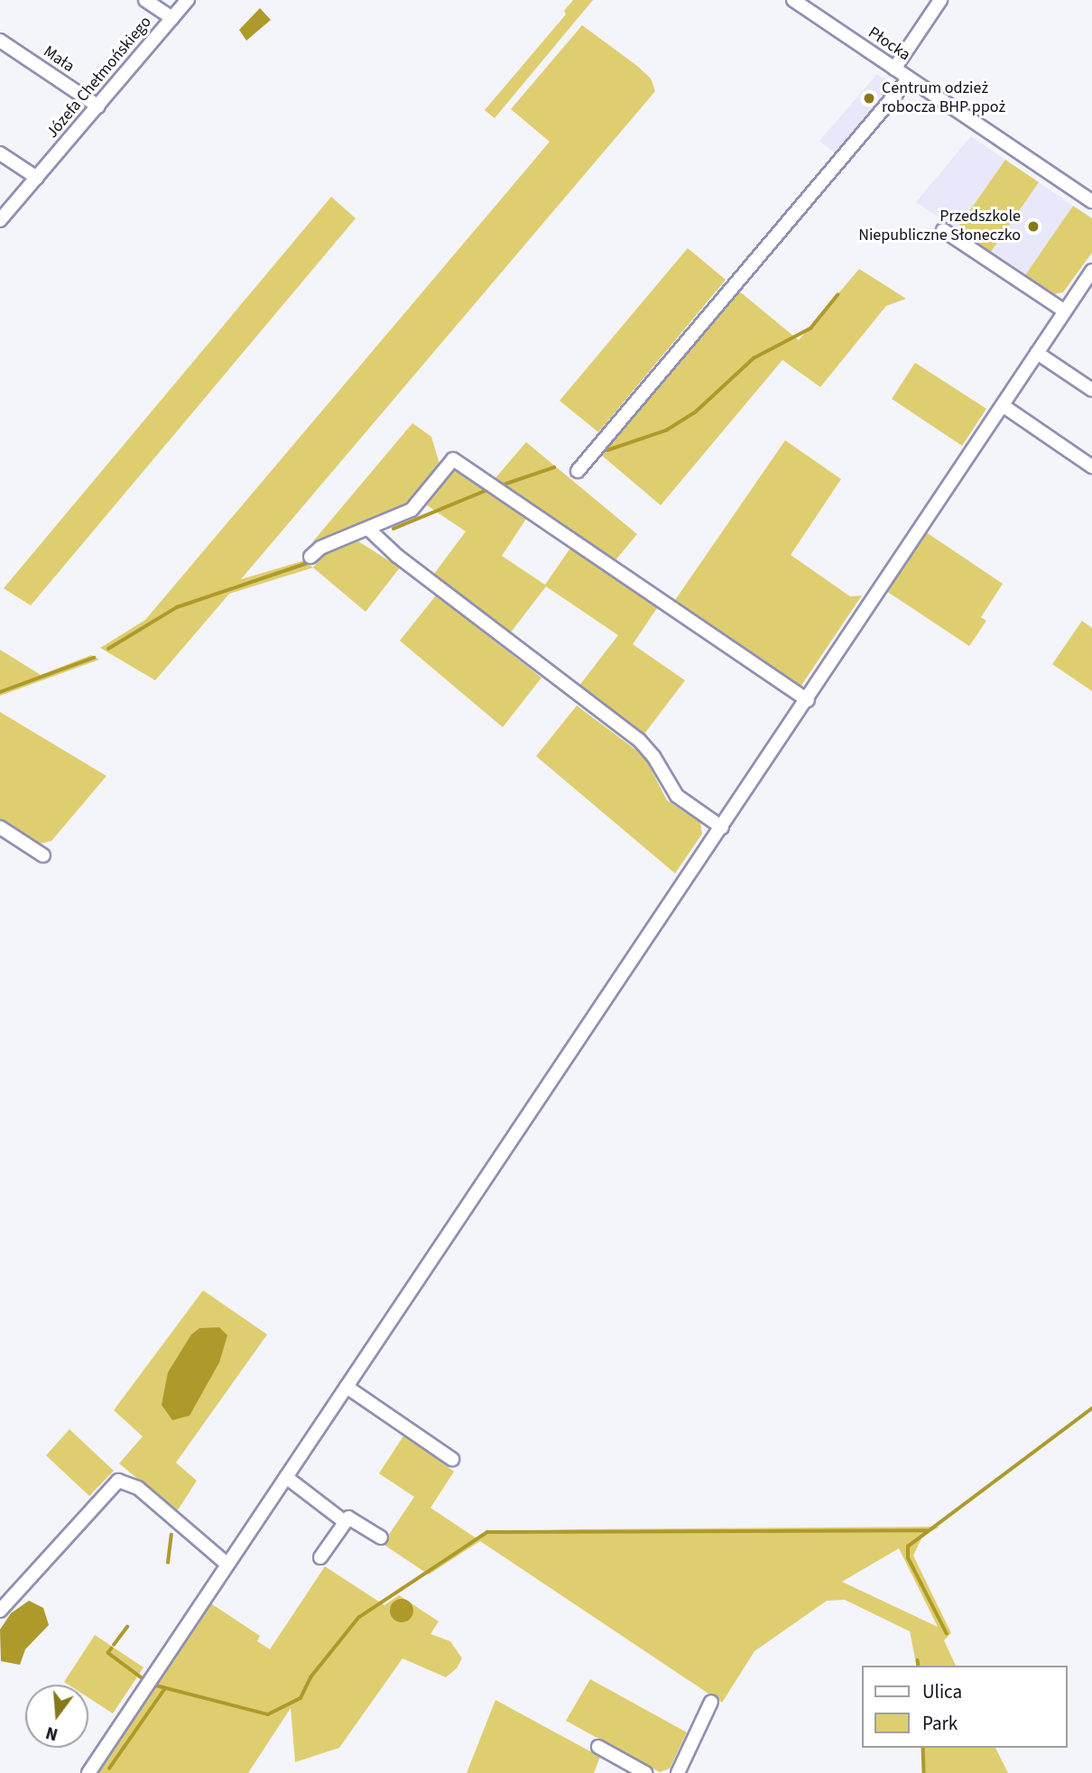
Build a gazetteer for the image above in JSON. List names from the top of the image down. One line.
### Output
{"streets":{"street":["Płocka","Mała","Józefa Chełmońskiego"]},"crossings":[["Mała","Józefa Chełmońskiego"]],"places":["Centrum odzież robocza BHP ppoż","Przedszkole Niepubliczne Słoneczko"],"legend":["Ulica","Park"],"north":"bottom"}
